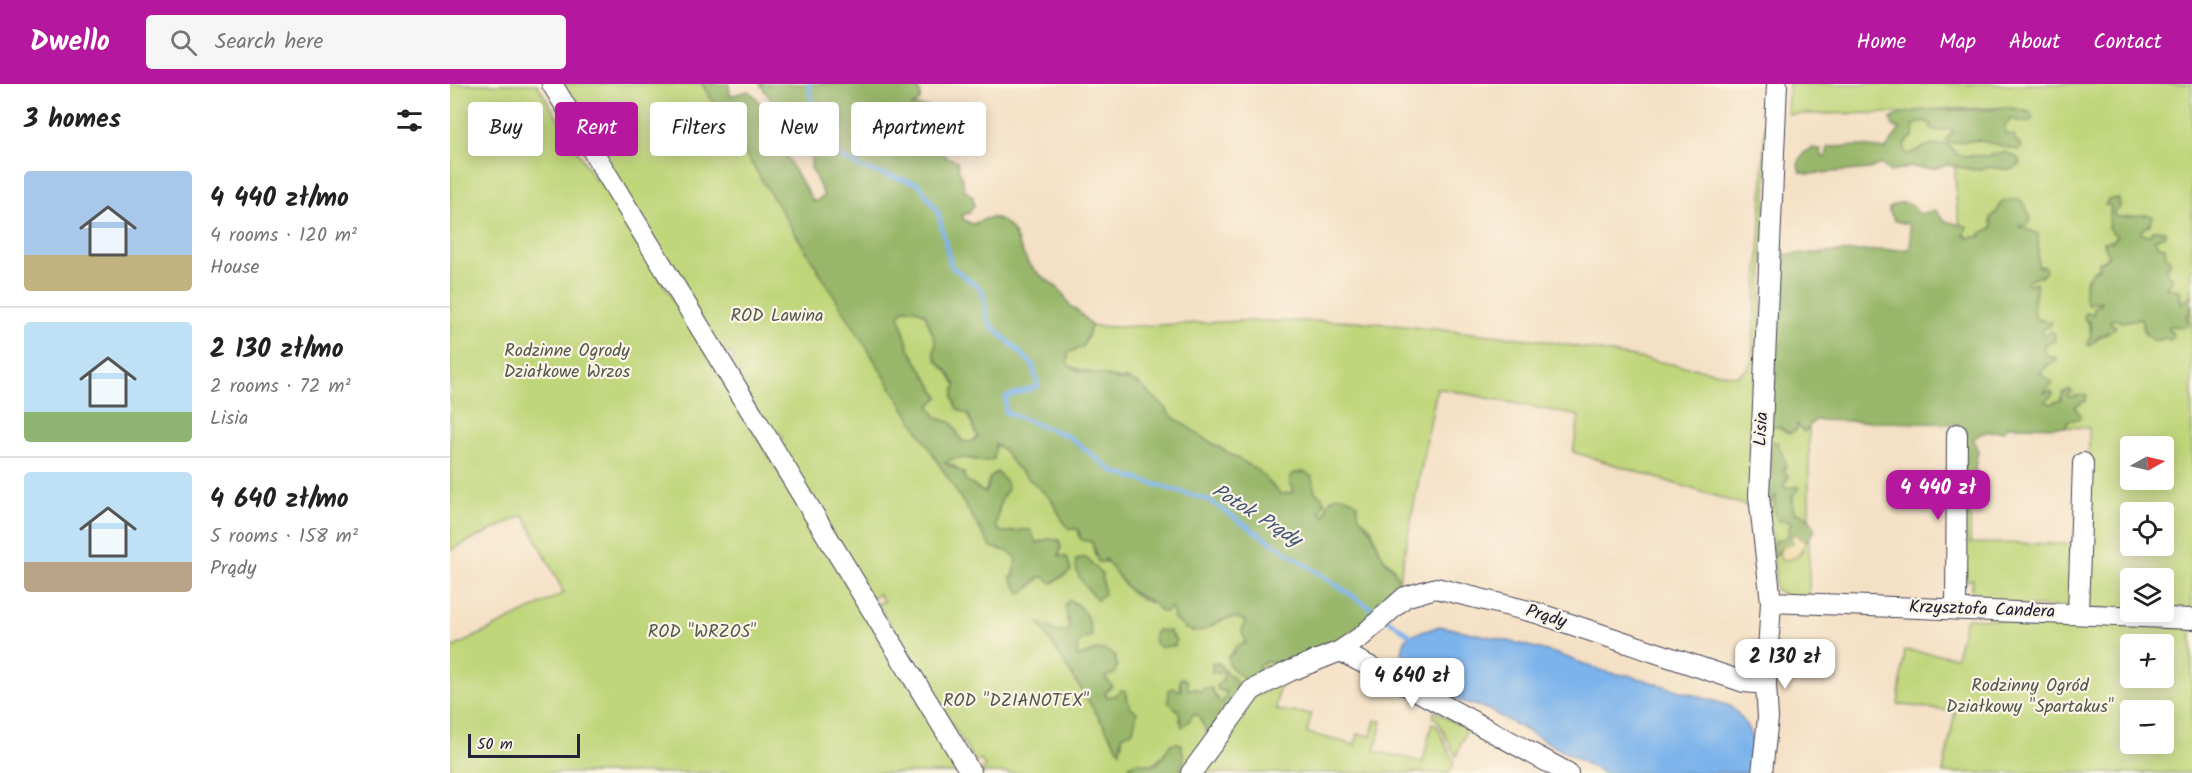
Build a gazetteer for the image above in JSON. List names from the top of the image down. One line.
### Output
{"streets":{"street":["Lisia","Krzysztofa Candera","Prądy"]},"crossings":[["Lisia","Krzysztofa Candera"],["Lisia","Prądy"]],"water":["Potok Prądy"],"parks":["ROD Lawina","Rodzinne Ogrody Działkowe Wrzos","ROD \"WRZOS\"","Rodzinny Ogród Działkowy \"Spartakus\"","ROD \"DZIANOTEX\""],"scale_bar":"50 m","north":"right","page":{"header":"Dwello","search":"Search here","nav":["Home","Map","About","Contact"],"heading":"3 homes","chip":["Buy","Rent","Filters","New","Apartment"],"list":[{"name":"4 440 zł/mo","note":"4 rooms · 120 m² · House"},{"name":"2 130 zł/mo","note":"2 rooms · 72 m² · Lisia"},{"name":"4 640 zł/mo","note":"5 rooms · 158 m² · Prądy"}],"map_buttons":["+","−"],"price":["4 440 zł","2 130 zł","4 640 zł"],"scale":"50 m"}}
